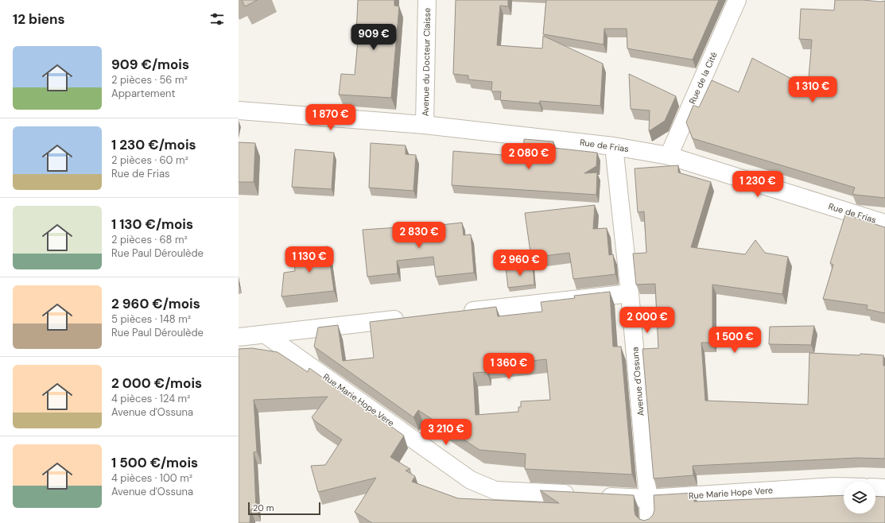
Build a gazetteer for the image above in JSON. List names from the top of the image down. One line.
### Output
{"streets":{"street":["Avenue du Docteur Claisse","Rue de la Cité","Rue de Frias","Avenue d'Ossuna","Rue Marie Hope Vere"]},"crossings":[["Avenue du Docteur Claisse","Rue de Frias"],["Rue de la Cité","Rue de Frias"],["Rue de Frias","Avenue d'Ossuna"],["Avenue d'Ossuna","Rue Marie Hope Vere"]],"scale_bar":"20 m","page":{"heading":"12 biens","price":["909 €","1 310 €","1 870 €","2 080 €","1 230 €","2 830 €","1 130 €","2 960 €","2 000 €","1 500 €","1 360 €","3 210 €"],"list":[{"name":"909 €/mois","note":"2 pièces · 56 m² · Appartement"},{"name":"1 230 €/mois","note":"2 pièces · 60 m² · Rue de Frias"},{"name":"1 130 €/mois","note":"2 pièces · 68 m² · Rue Paul Déroulède"},{"name":"2 960 €/mois","note":"5 pièces · 148 m² · Rue Paul Déroulède"},{"name":"2 000 €/mois","note":"4 pièces · 124 m² · Avenue d'Ossuna"},{"name":"1 500 €/mois","note":"4 pièces · 100 m² · Avenue d'Ossuna"}],"scale":"20 m"}}
